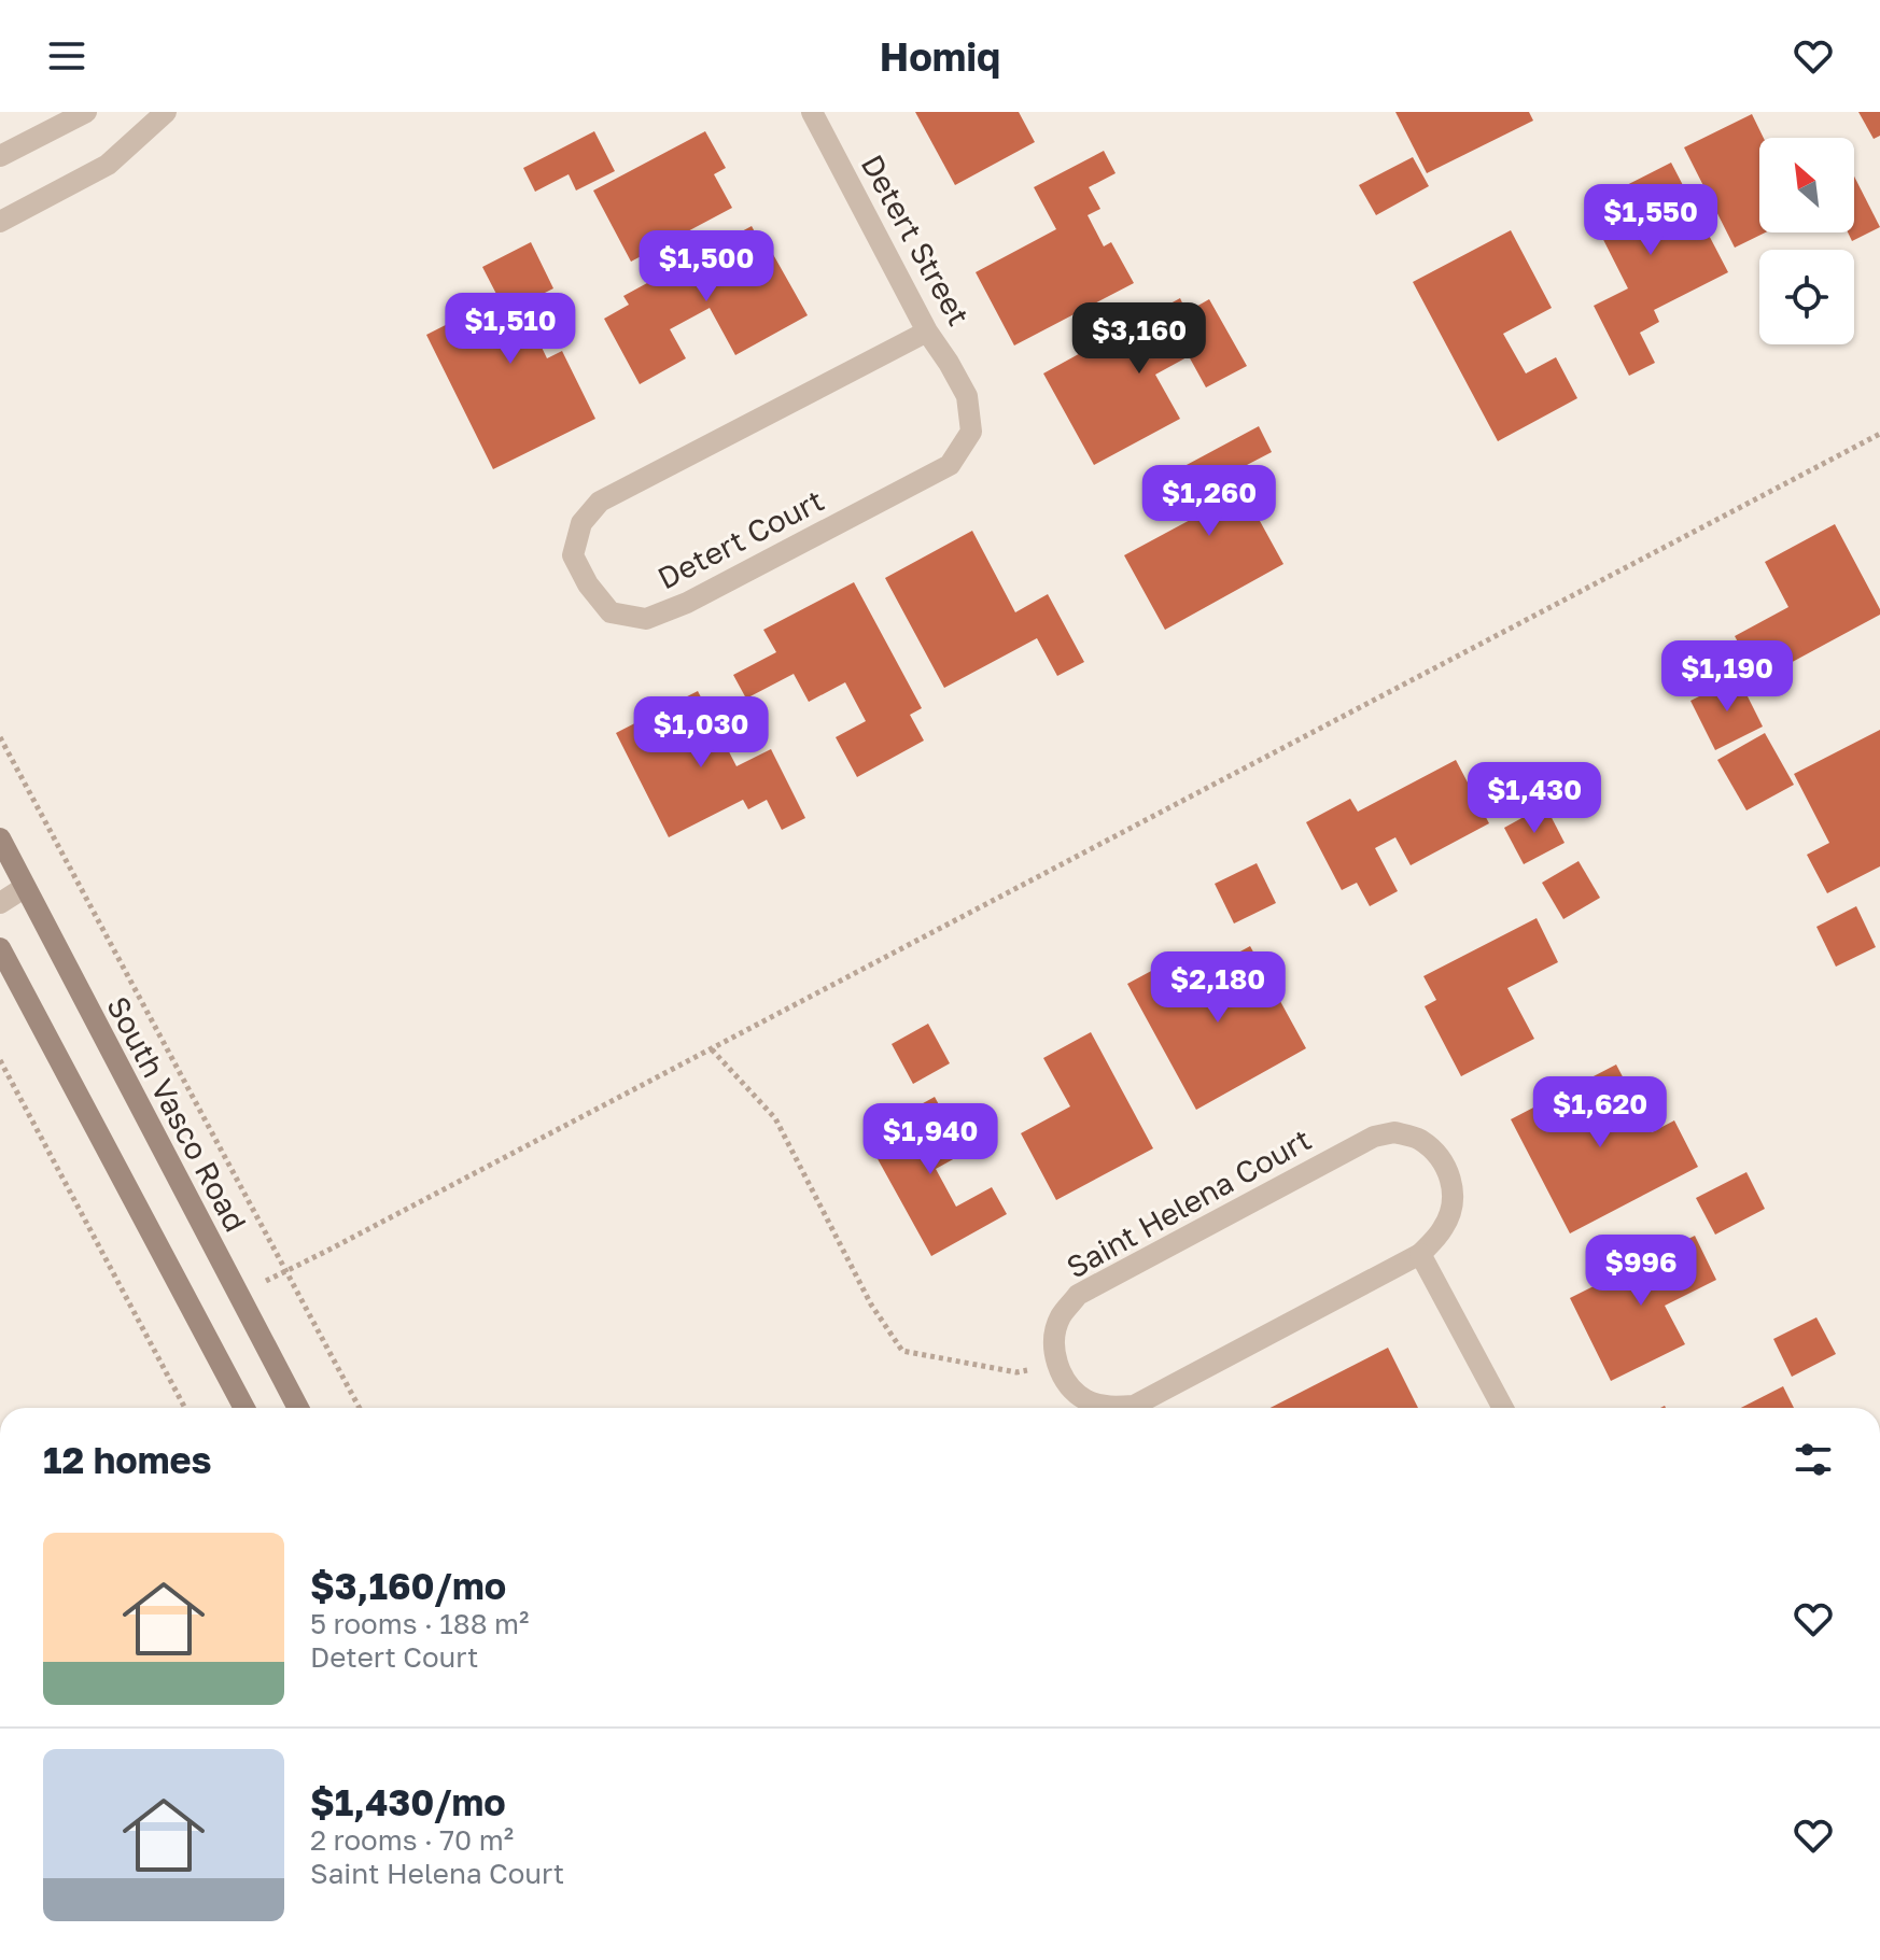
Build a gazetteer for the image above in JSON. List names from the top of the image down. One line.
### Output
{"streets":{"main road":["South Vasco Road"],"street":["Detert Street","Detert Court","Saint Helena Court"]},"crossings":[["Detert Street","Detert Court"]],"north":"top left","page":{"header":"Homiq","price":["$1,550","$1,500","$1,510","$3,160","$1,260","$1,190","$1,030","$1,430","$2,180","$1,620","$1,940","$996"],"heading":"12 homes","list":[{"name":"$3,160/mo","note":"5 rooms · 188 m² · Detert Court"},{"name":"$1,430/mo","note":"2 rooms · 70 m² · Saint Helena Court"}]}}
